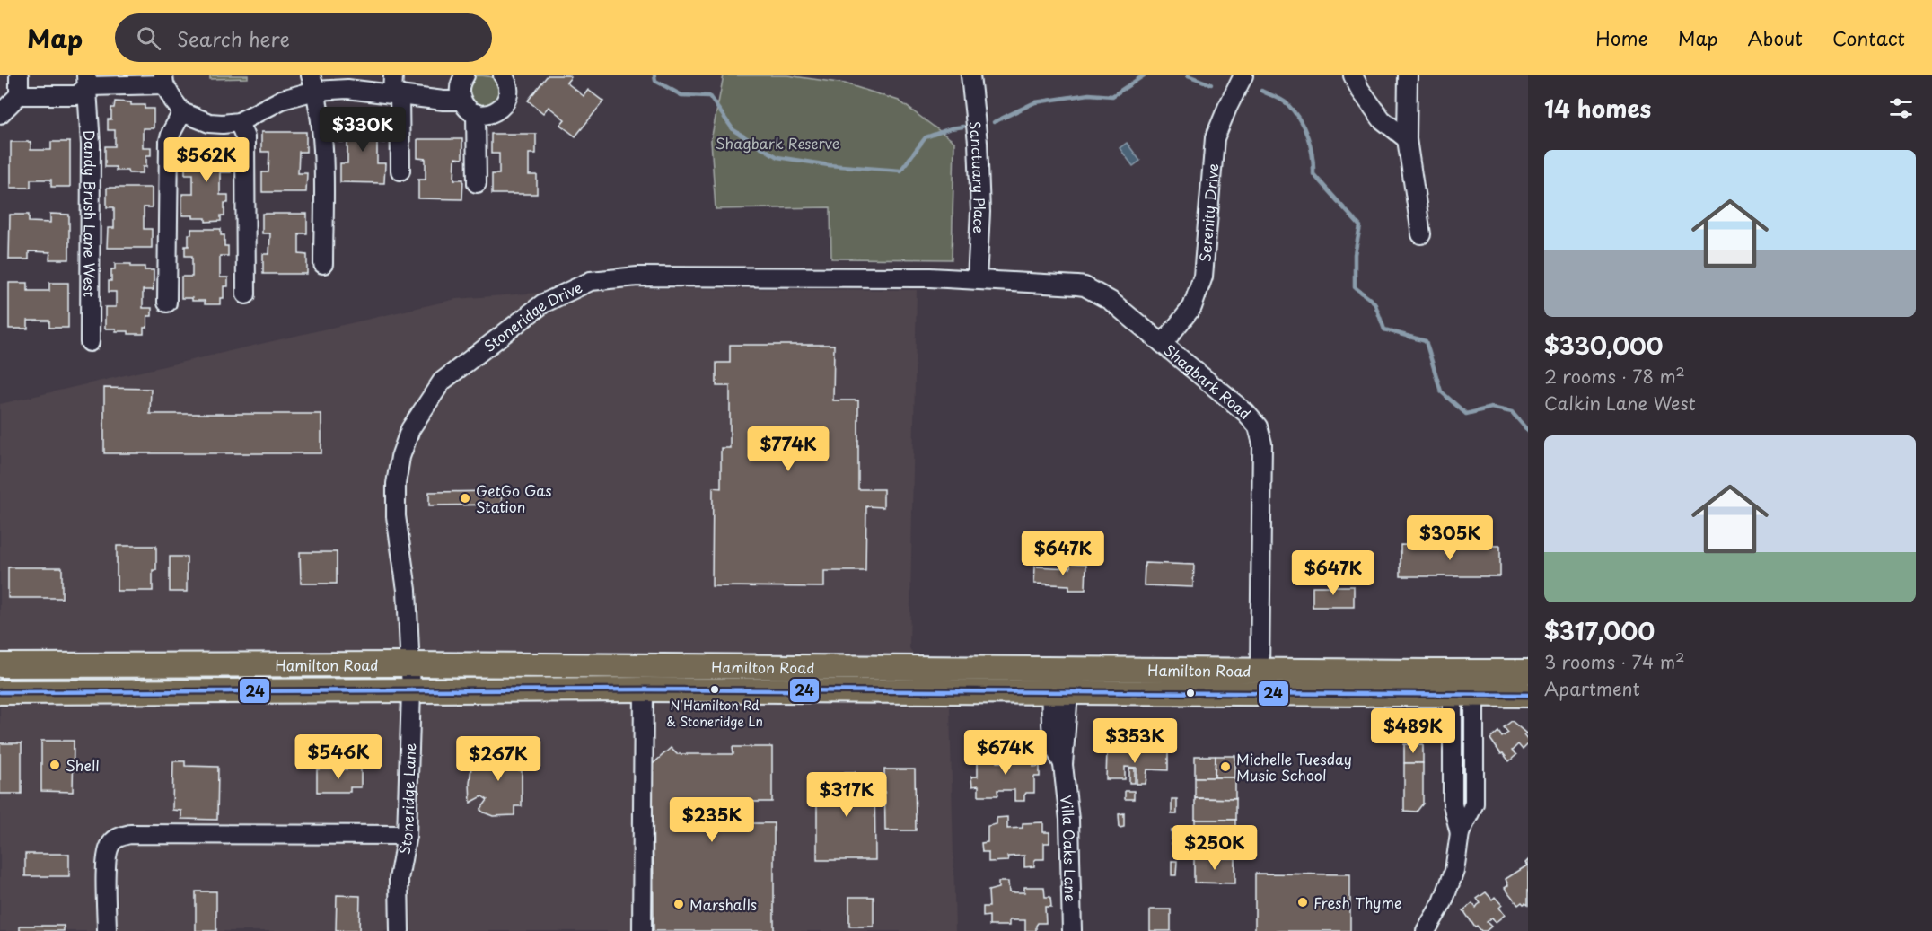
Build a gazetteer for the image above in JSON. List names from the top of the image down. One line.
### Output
{"streets":{"main road":["Hamilton Road"],"street":["Sanctuary Place","Serenity Drive","Dandy Brush Lane West","Stoneridge Drive","Shagbark Road","Stoneridge Lane","Villa Oaks Lane"]},"crossings":[["Sanctuary Place","Shagbark Road"],["Serenity Drive","Shagbark Road"],["Stoneridge Drive","Shagbark Road"],["Stoneridge Drive","Hamilton Road"],["Stoneridge Drive","Stoneridge Lane"],["Shagbark Road","Hamilton Road"],["Hamilton Road","Stoneridge Lane"],["Hamilton Road","Villa Oaks Lane"]],"parks":["Shagbark Reserve"],"places":["GetGo Gas Station","N Hamilton Rd & Stoneridge Ln","Shell","Michelle Tuesday Music School","Fresh Thyme","Marshalls"],"lines":["transit line 24"],"page":{"header":"Map","search":"Search here","nav":["Home","Map","About","Contact"],"heading":"14 homes","price":["$330K","$562K","$774K","$305K","$647K","$647K","$489K","$353K","$674K","$546K","$267K","$317K","$235K","$250K"],"list":[{"name":"$330,000","note":"2 rooms · 78 m² · Calkin Lane West"},{"name":"$317,000","note":"3 rooms · 74 m² · Apartment"}]}}
